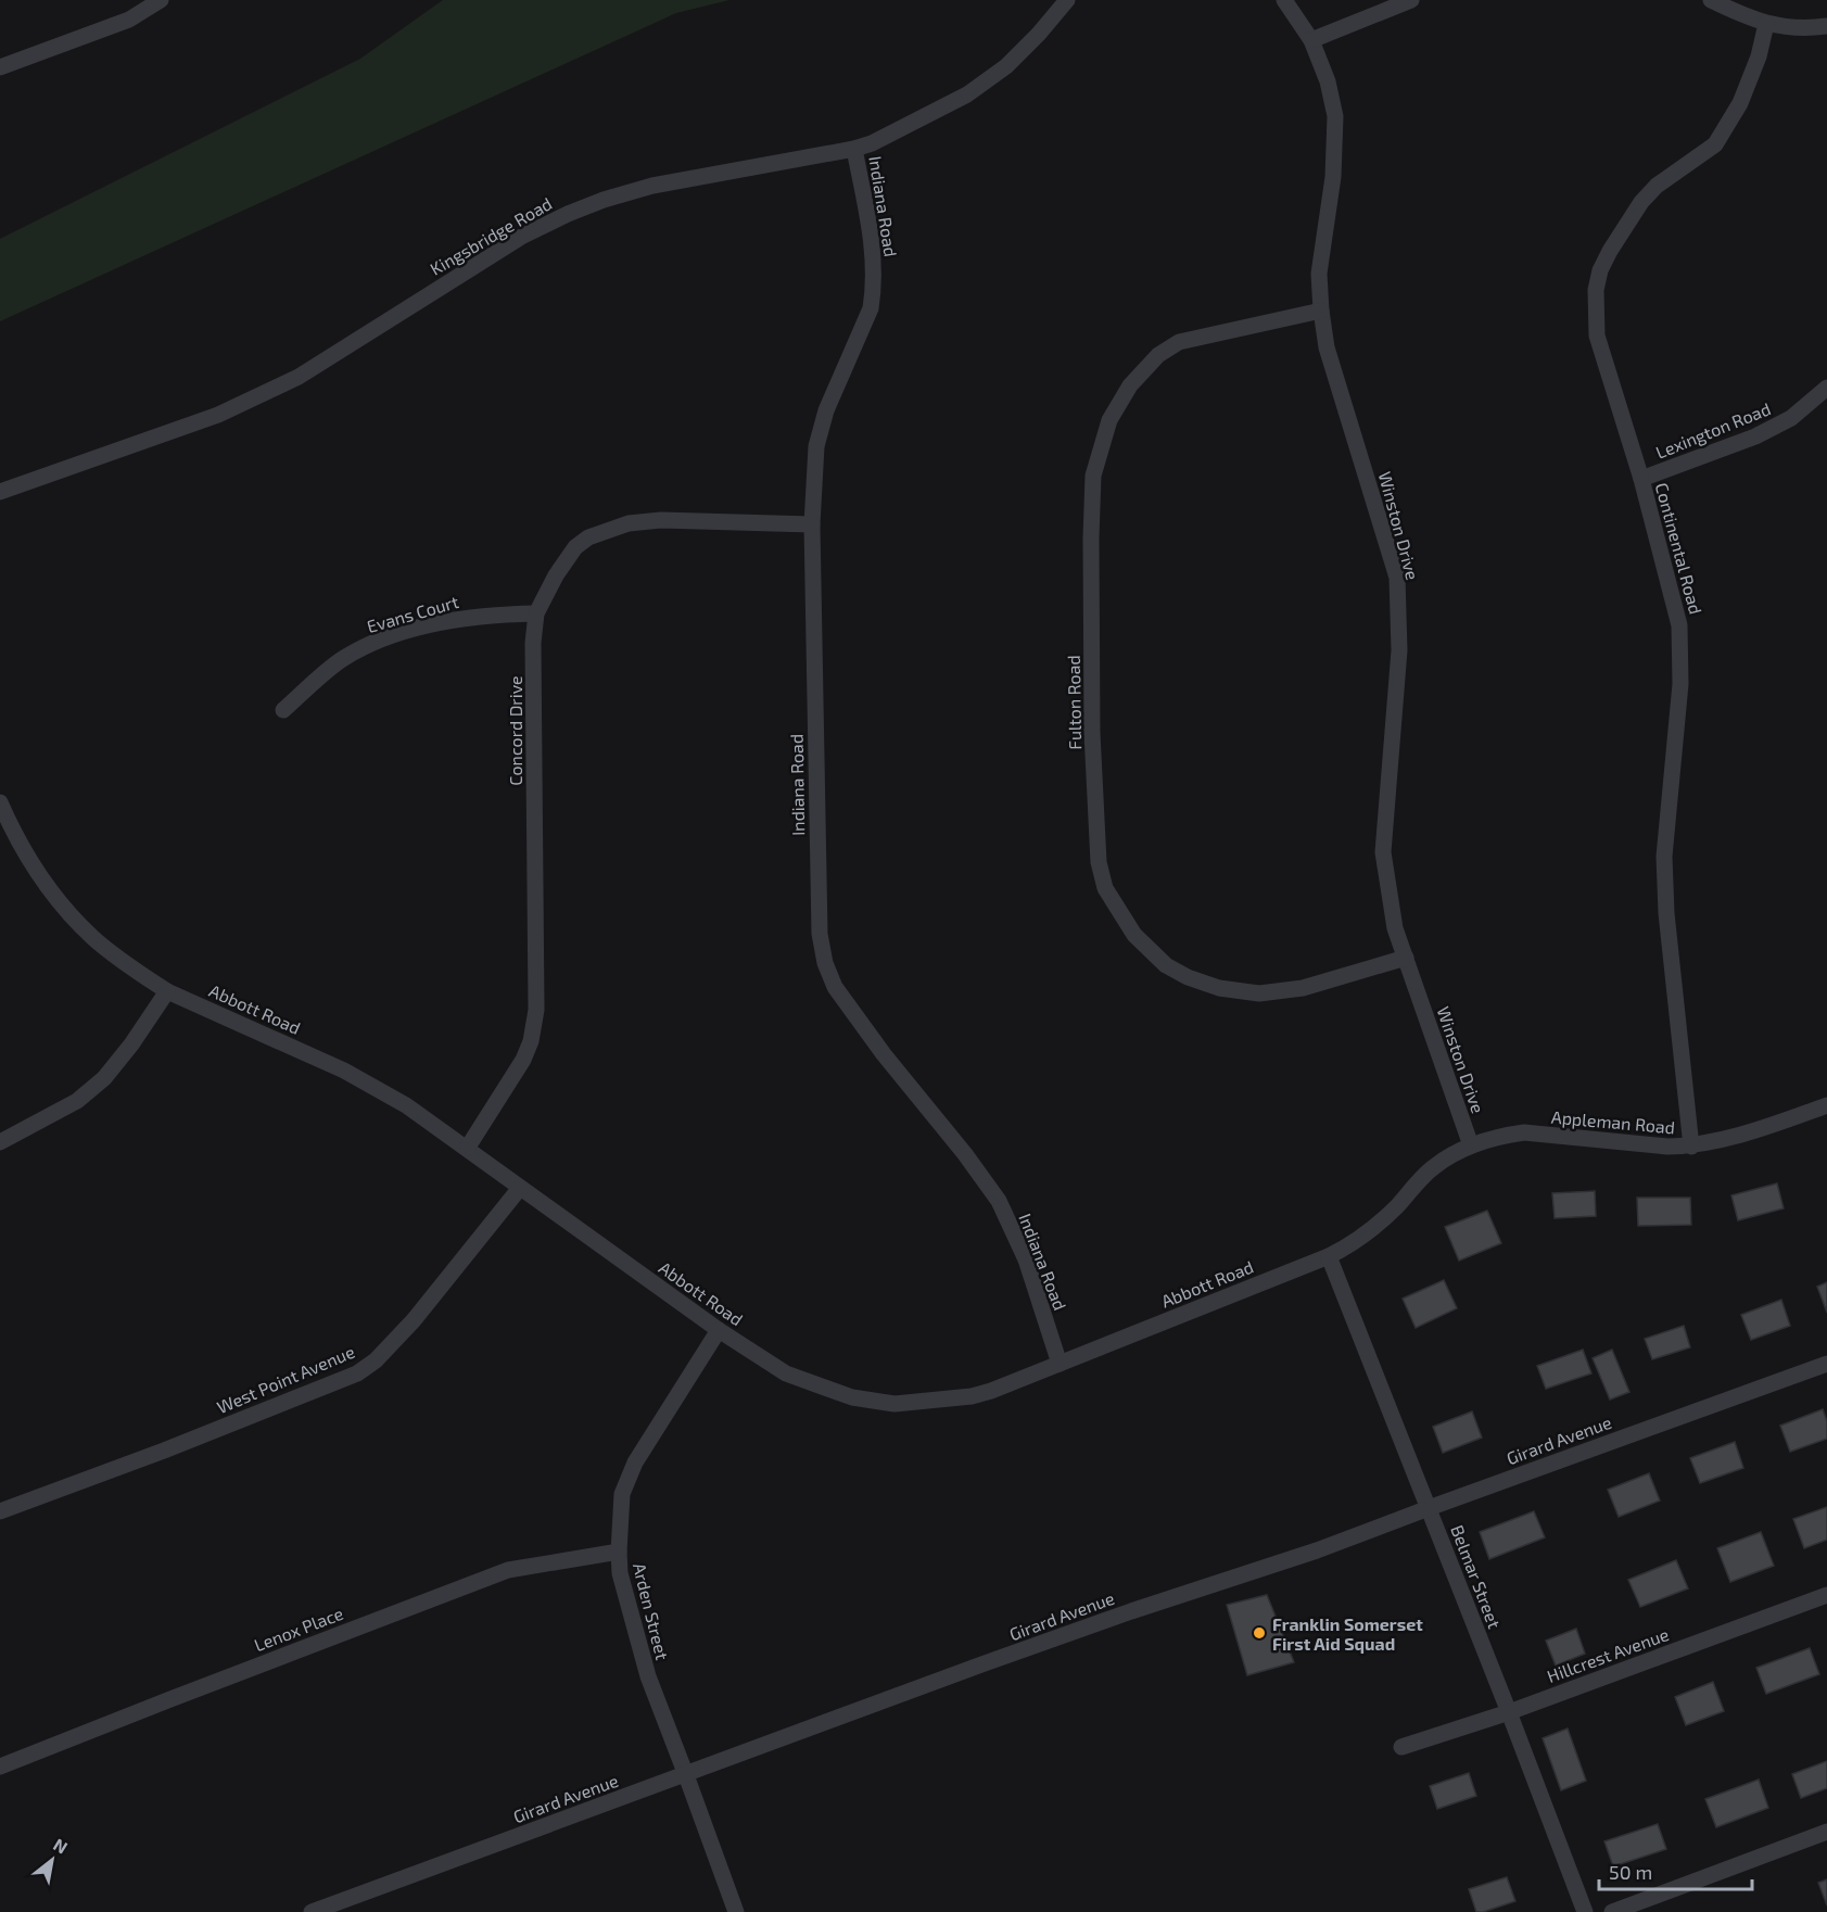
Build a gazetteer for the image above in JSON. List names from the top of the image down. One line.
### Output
{"streets":{"street":["Indiana Road","Kingsbridge Road","Lexington Road","Winston Drive","Continental Road","Evans Court","Fulton Road","Concord Drive","Abbott Road","Appleman Road","West Point Avenue","Girard Avenue","Belmar Street","Arden Street","Lenox Place","Hillcrest Avenue"]},"crossings":[["Indiana Road","Kingsbridge Road"],["Indiana Road","Concord Drive"],["Indiana Road","Abbott Road"],["Lexington Road","Continental Road"],["Winston Drive","Fulton Road"],["Winston Drive","Abbott Road"],["Winston Drive","Appleman Road"],["Continental Road","Appleman Road"],["Evans Court","Concord Drive"],["Concord Drive","Abbott Road"],["Abbott Road","Appleman Road"],["Abbott Road","West Point Avenue"],["Abbott Road","Belmar Street"],["Abbott Road","Arden Street"],["Girard Avenue","Belmar Street"],["Girard Avenue","Arden Street"],["Belmar Street","Hillcrest Avenue"],["Arden Street","Lenox Place"]],"places":["Franklin Somerset First Aid Squad"],"scale_bar":"50 m","north":"top right"}
